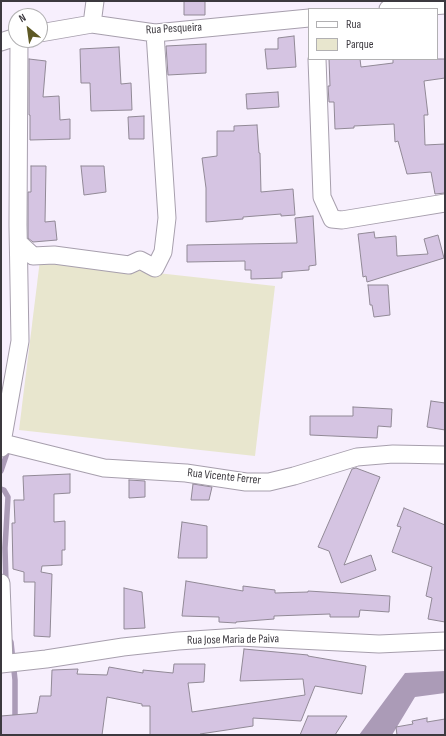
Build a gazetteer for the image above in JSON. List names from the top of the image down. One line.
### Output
{"streets":{"street":["Rua Pesqueira","Rua Vicente Ferrer","Rua Jose Maria de Paiva"]},"legend":["Rua","Parque"],"north":"top left"}
